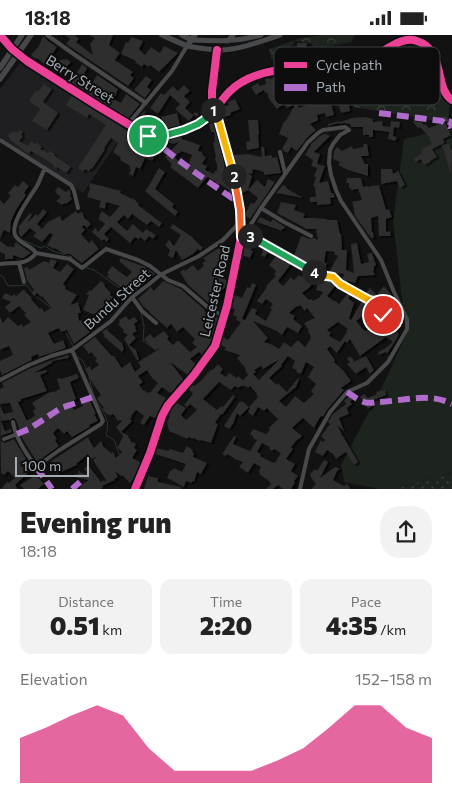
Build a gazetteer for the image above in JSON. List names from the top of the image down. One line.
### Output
{"streets":{"street":["Berry Street","Leicester Road","Bundu Street"]},"crossings":[["Berry Street","Leicester Road"],["Leicester Road","Bundu Street"]],"legend":["Cycle path","Path"],"scale_bar":"100 m","page":{"status":"18:18","pins":["1","2","3","4"],"scale":"100 m","heading":["Evening run","18:18"],"stats":[["Distance","0.51 km"],["Time","2:20"],["Pace","4:35 /km"]],"chart":["Elevation","152–158 m"]}}
